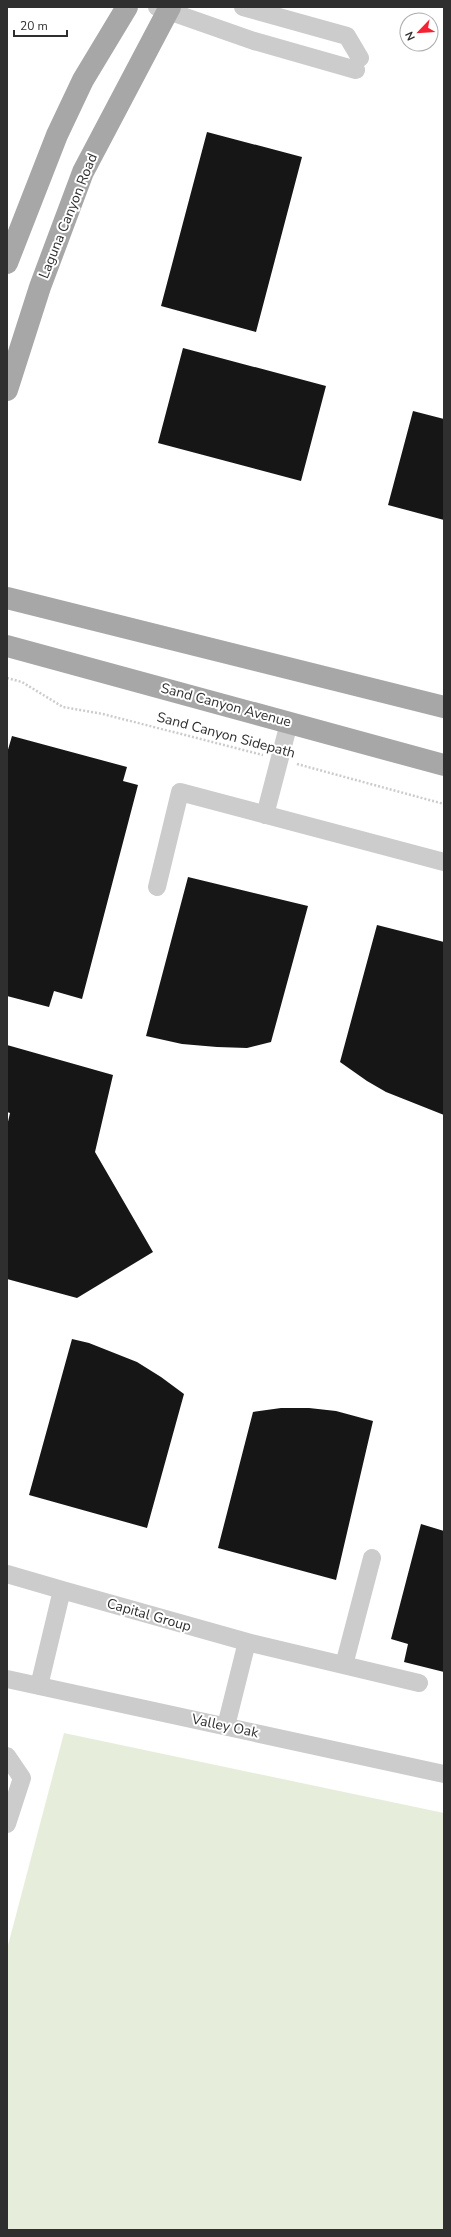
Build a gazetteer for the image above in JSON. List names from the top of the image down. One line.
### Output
{"streets":{"main road":["Laguna Canyon Road","Sand Canyon Avenue"],"street":["Capital Group","Valley Oak"],"path":["Sand Canyon Sidepath"]},"scale_bar":"20 m","north":"bottom left"}
